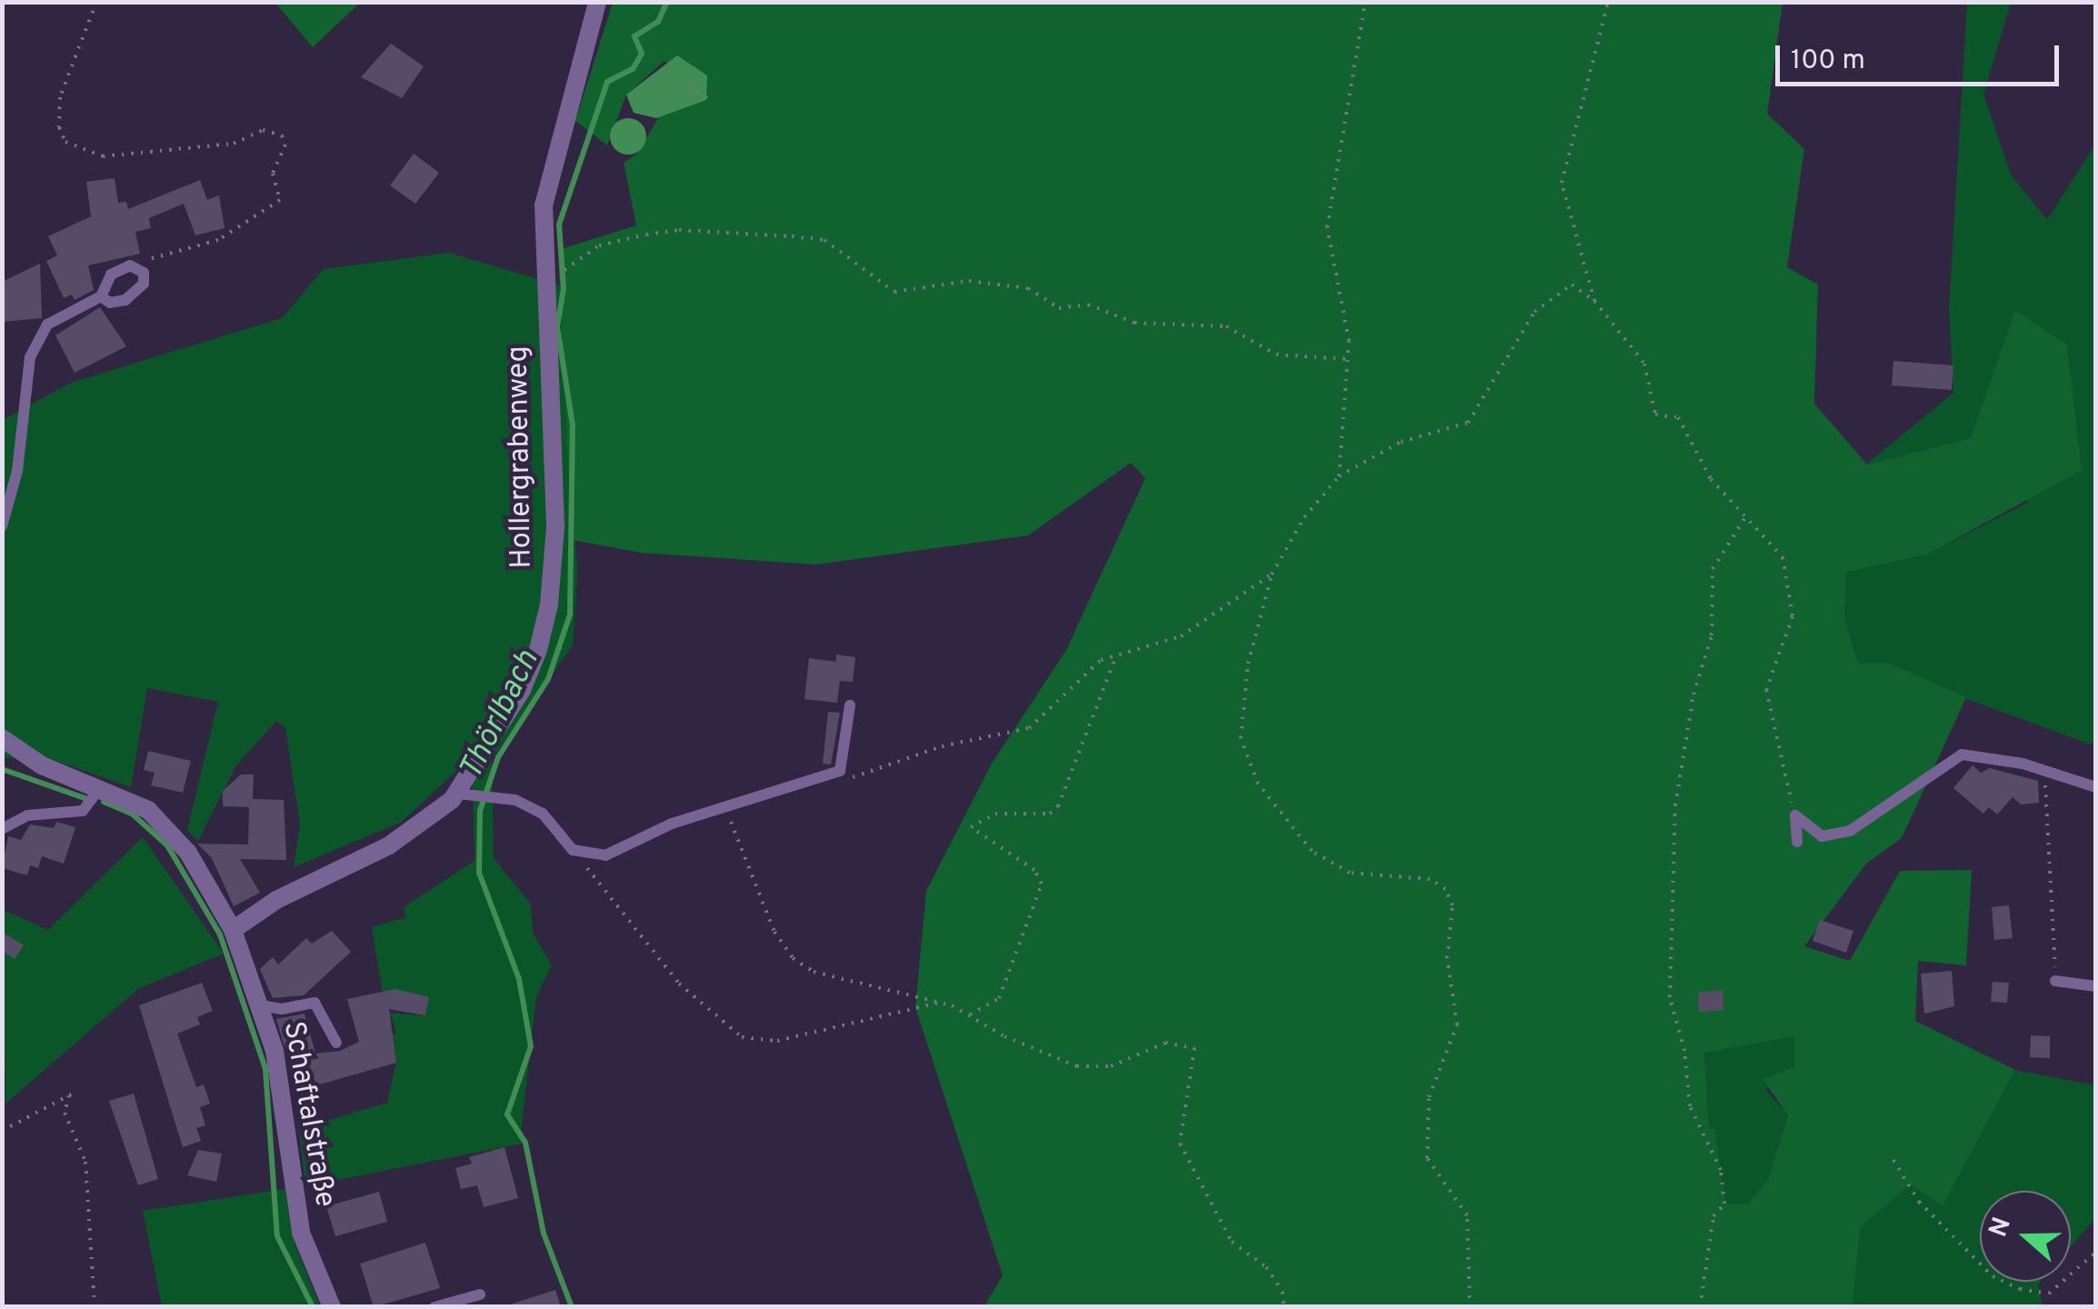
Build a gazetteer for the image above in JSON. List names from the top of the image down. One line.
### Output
{"streets":{"street":["Hollergrabenweg","Schaftalstraße"]},"crossings":[["Hollergrabenweg","Schaftalstraße"]],"water":["Thörlbach"],"scale_bar":"100 m","north":"left"}
